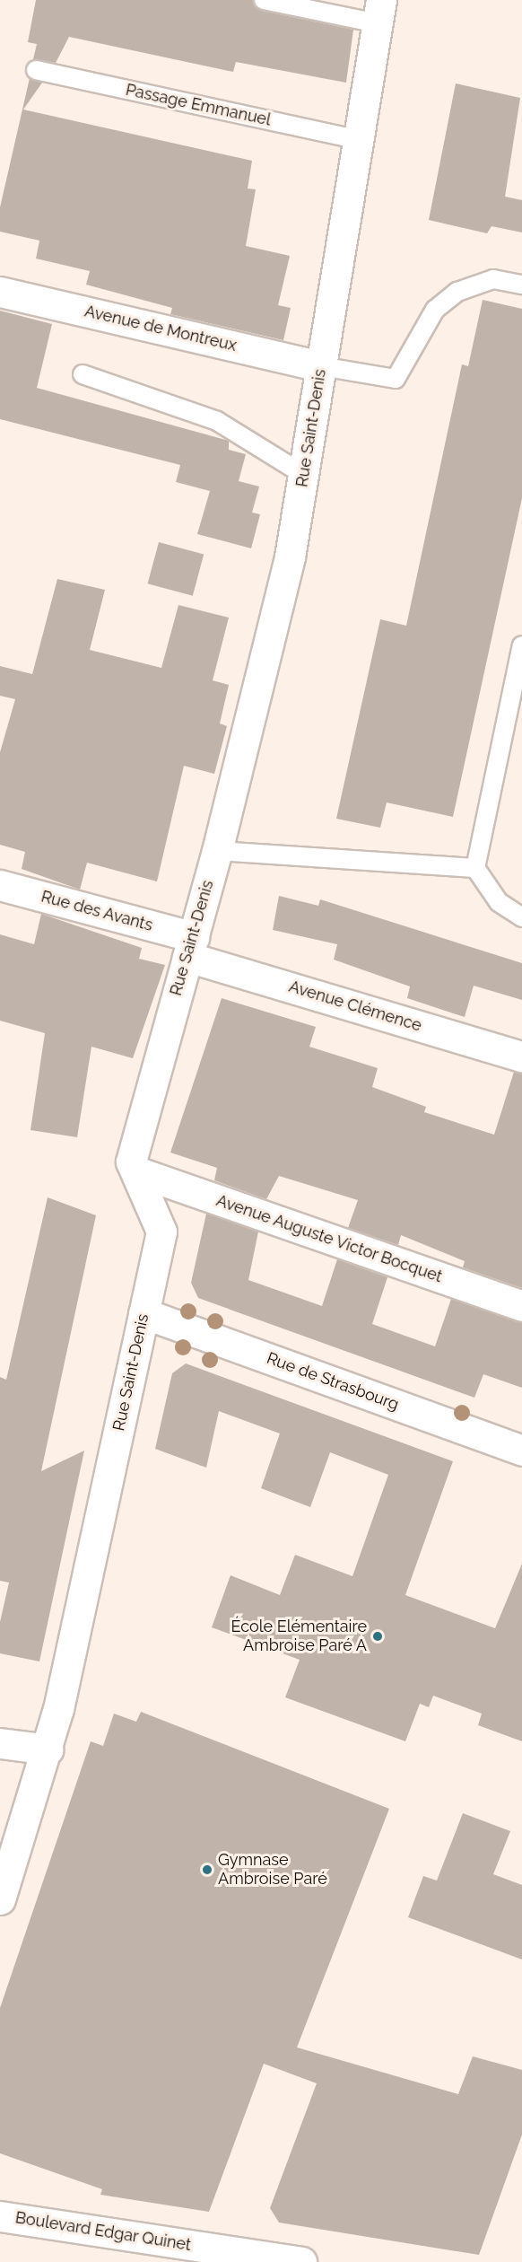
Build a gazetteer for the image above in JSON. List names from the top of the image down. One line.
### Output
{"streets":{"street":["Avenue de Montreux","Rue Saint-Denis","Rue des Avants","Avenue Clémence","Avenue Auguste Victor Bocquet","Rue de Strasbourg","Boulevard Edgar Quinet"],"lane":["Passage Emmanuel"]},"crossings":[["Passage Emmanuel","Rue Saint-Denis"],["Avenue de Montreux","Rue Saint-Denis"],["Rue Saint-Denis","Rue des Avants"],["Rue Saint-Denis","Avenue Clémence"],["Rue Saint-Denis","Avenue Auguste Victor Bocquet"],["Rue Saint-Denis","Rue de Strasbourg"],["Rue des Avants","Avenue Clémence"]],"places":["École Elémentaire Ambroise Paré A","Gymnase Ambroise Paré"]}
